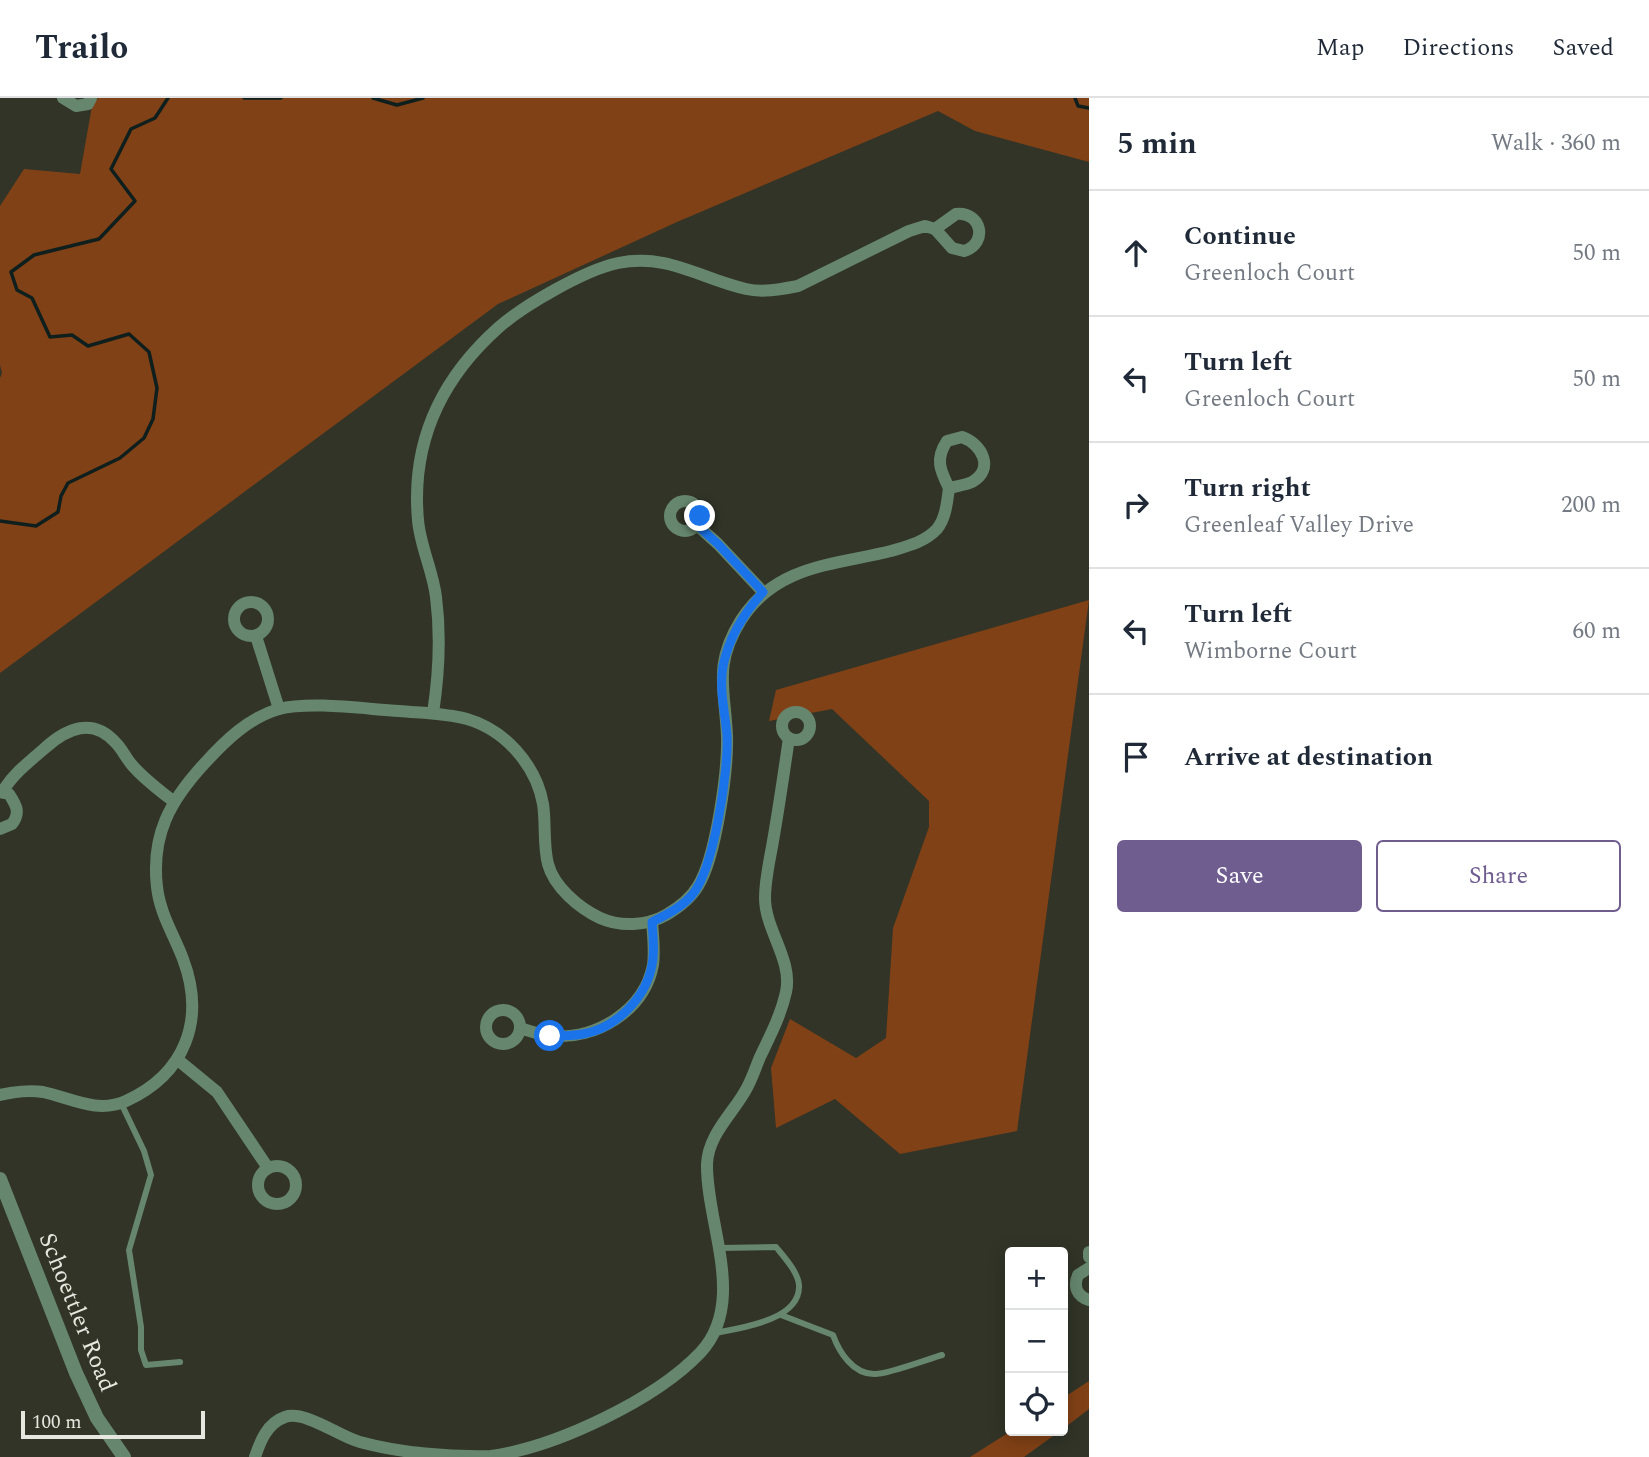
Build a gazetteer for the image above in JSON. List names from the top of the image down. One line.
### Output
{"streets":{"street":["Schoettler Road"]},"scale_bar":"100 m","page":{"header":"Trailo","nav":["Map","Directions","Saved"],"heading":["5 min","Walk · 360 m"],"list":[["Continue","Greenloch Court","50 m"],["Turn left","Greenloch Court","50 m"],["Turn right","Greenleaf Valley Drive","200 m"],["Turn left","Wimborne Court","60 m"],"Arrive at destination"],"buttons":["Save","Share"],"map_buttons":["+","−"],"scale":"100 m"}}
